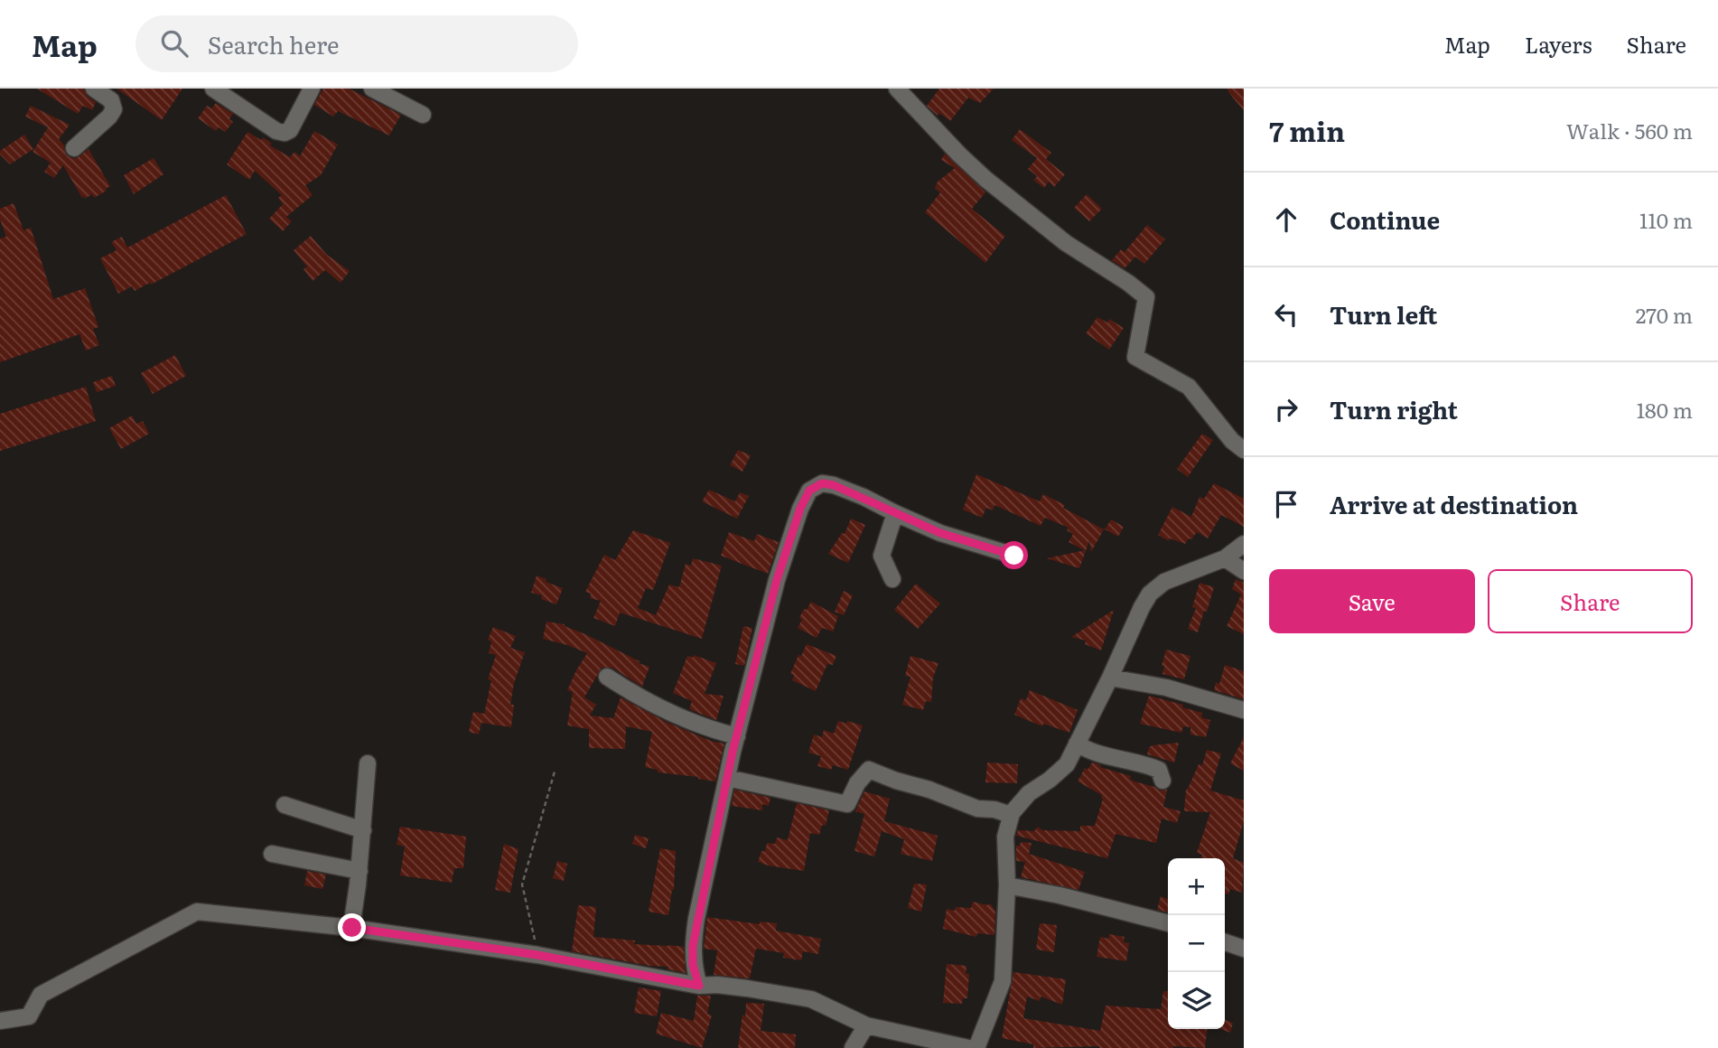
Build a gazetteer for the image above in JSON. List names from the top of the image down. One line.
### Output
{"page":{"header":"Map","search":"Search here","nav":["Map","Layers","Share"],"heading":["7 min","Walk · 560 m"],"list":[["Continue","110 m"],["Turn left","270 m"],["Turn right","180 m"],"Arrive at destination"],"buttons":["Save","Share"],"map_buttons":["+","−"]}}
